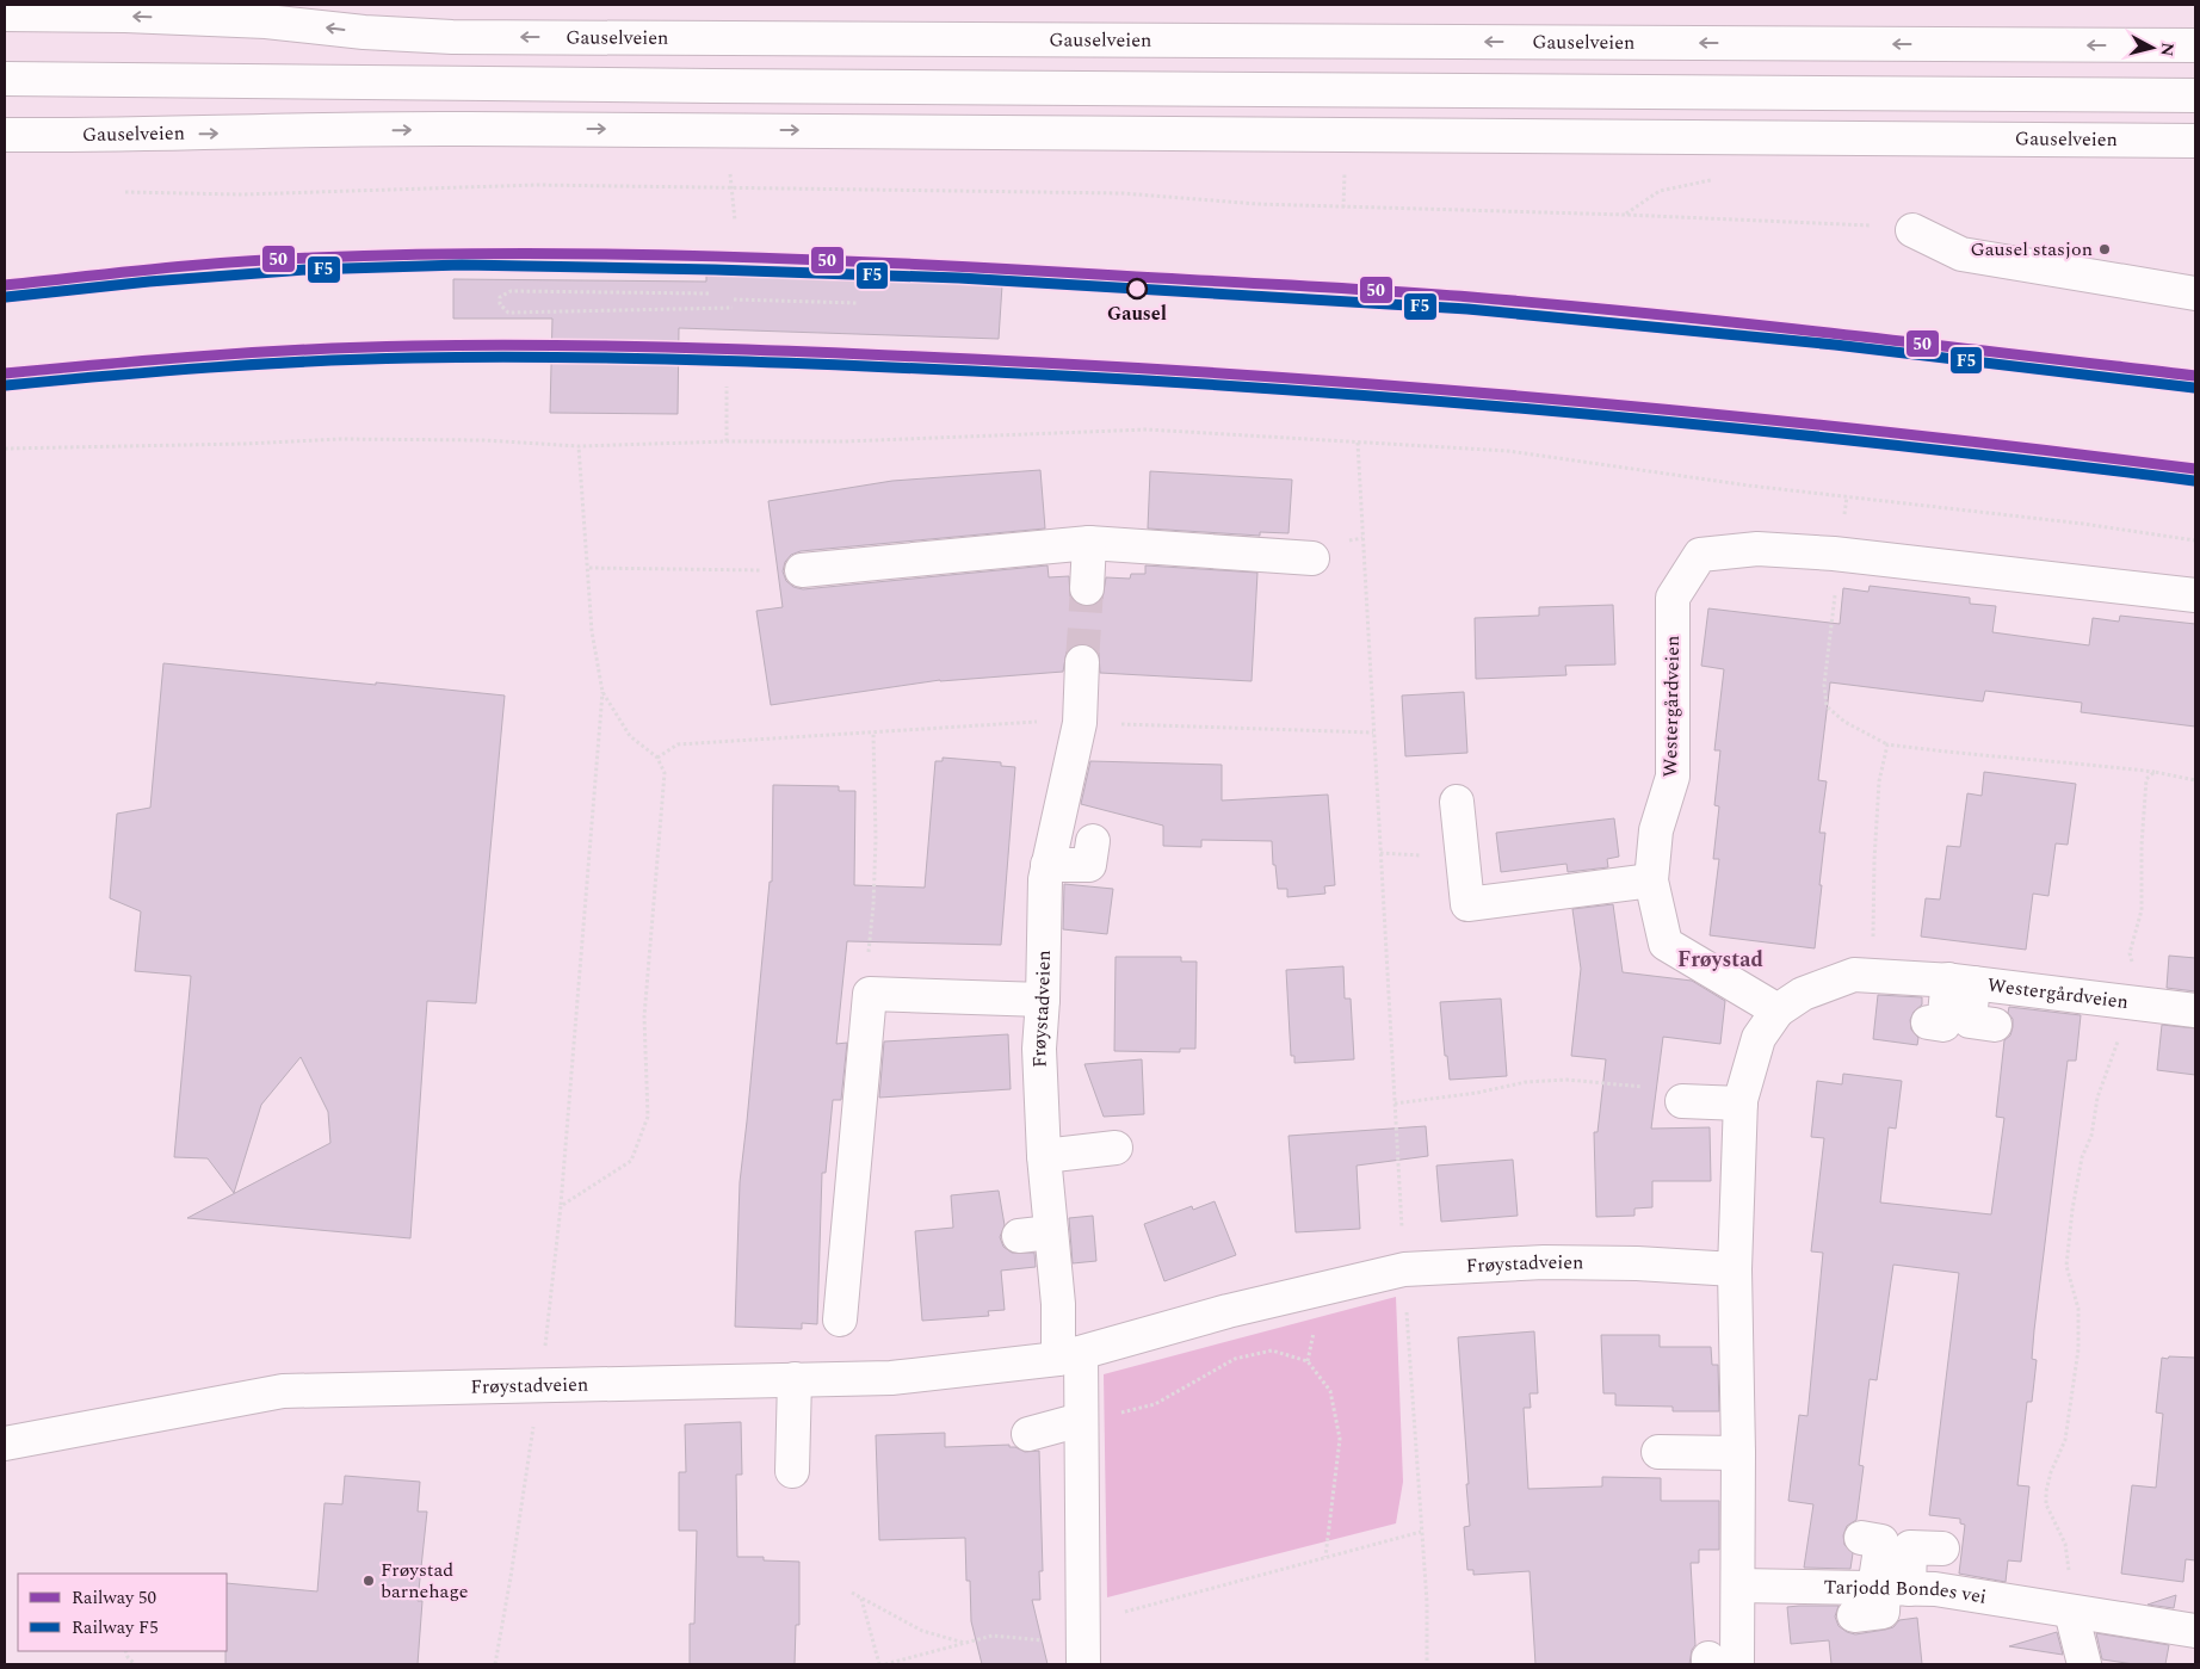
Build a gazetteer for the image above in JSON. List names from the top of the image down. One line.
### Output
{"streets":{"street":["Gauselveien","Westergårdveien","Frøystadveien","Tarjodd Bondes vei"]},"districts":["Frøystad"],"places":["Gausel stasjon","Gausel","Frøystad barnehage"],"lines":["rail line 50","rail line F5"],"legend":["Railway 50","Railway F5"],"north":"right"}
